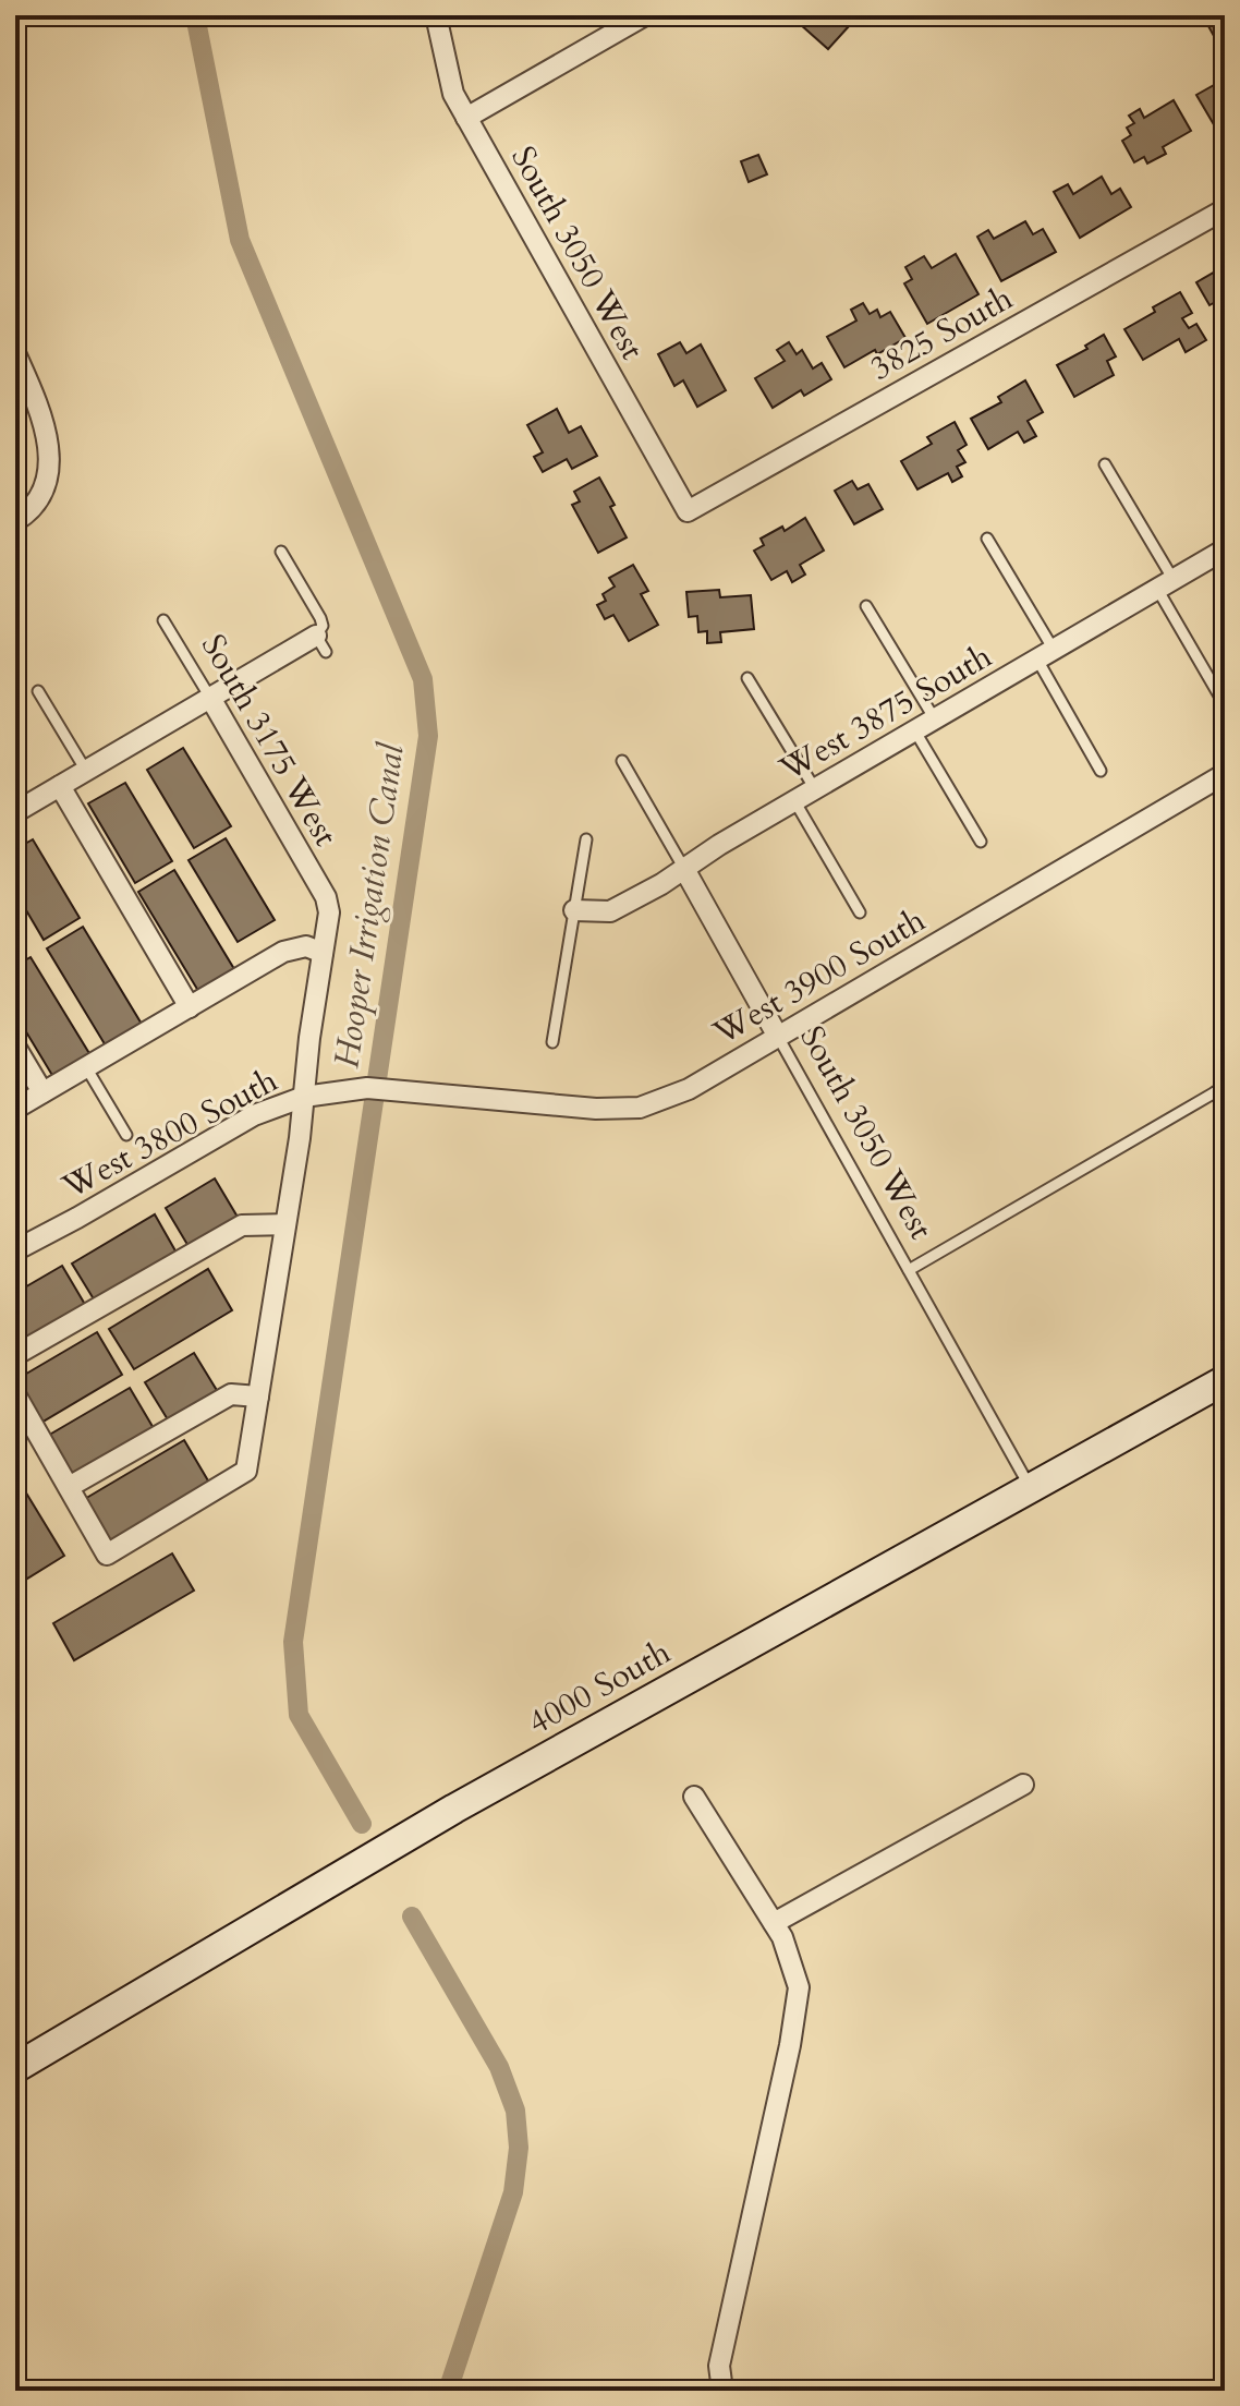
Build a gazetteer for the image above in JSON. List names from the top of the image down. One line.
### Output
{"streets":{"main road":["4000 South"],"street":["South 3050 West","3825 South","West 3875 South","South 3175 West","West 3900 South","West 3800 South"]},"crossings":[["South 3050 West","3825 South"],["South 3050 West","West 3875 South"],["South 3050 West","West 3900 South"],["South 3050 West","4000 South"],["South 3175 West","West 3800 South"],["West 3900 South","West 3800 South"]],"water":["Hooper Irrigation Canal"]}
